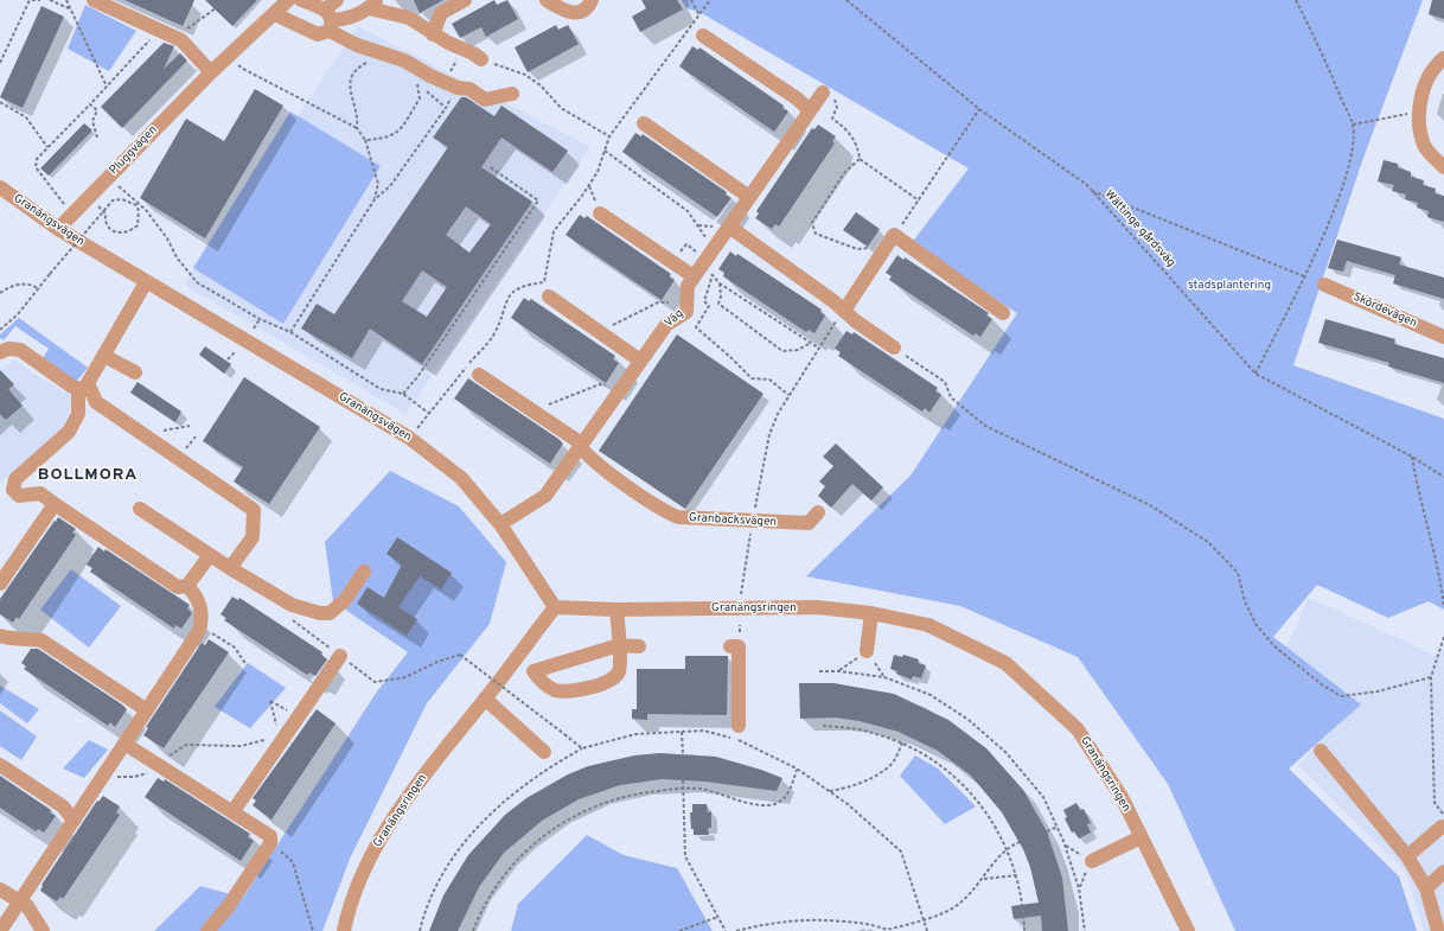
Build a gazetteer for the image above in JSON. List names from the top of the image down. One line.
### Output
{"streets":{"street":["Pluggvägen","Granängsvägen","Skördevägen","Väg","Granbacksvägen","Granängsringen"],"path":["Wättinge gårdsväg"]},"crossings":[["Pluggvägen","Granängsvägen"],["Granängsvägen","Väg"],["Granängsvägen","Granängsringen"],["Väg","Granbacksvägen"]],"districts":["BOLLMORA"],"parks":["stadsplantering"]}
